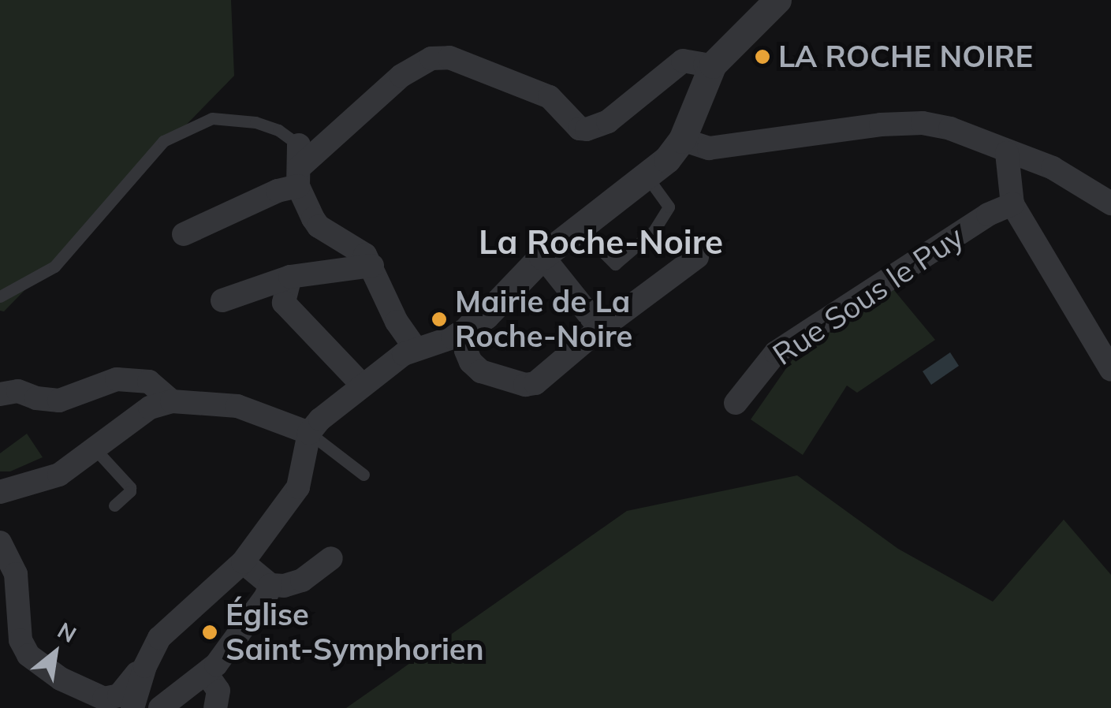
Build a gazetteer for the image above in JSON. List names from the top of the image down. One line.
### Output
{"streets":{"street":["Rue Sous le Puy"]},"districts":["La Roche-Noire"],"places":["LA ROCHE NOIRE","Mairie de La Roche-Noire","Église Saint-Symphorien"],"north":"top right"}
